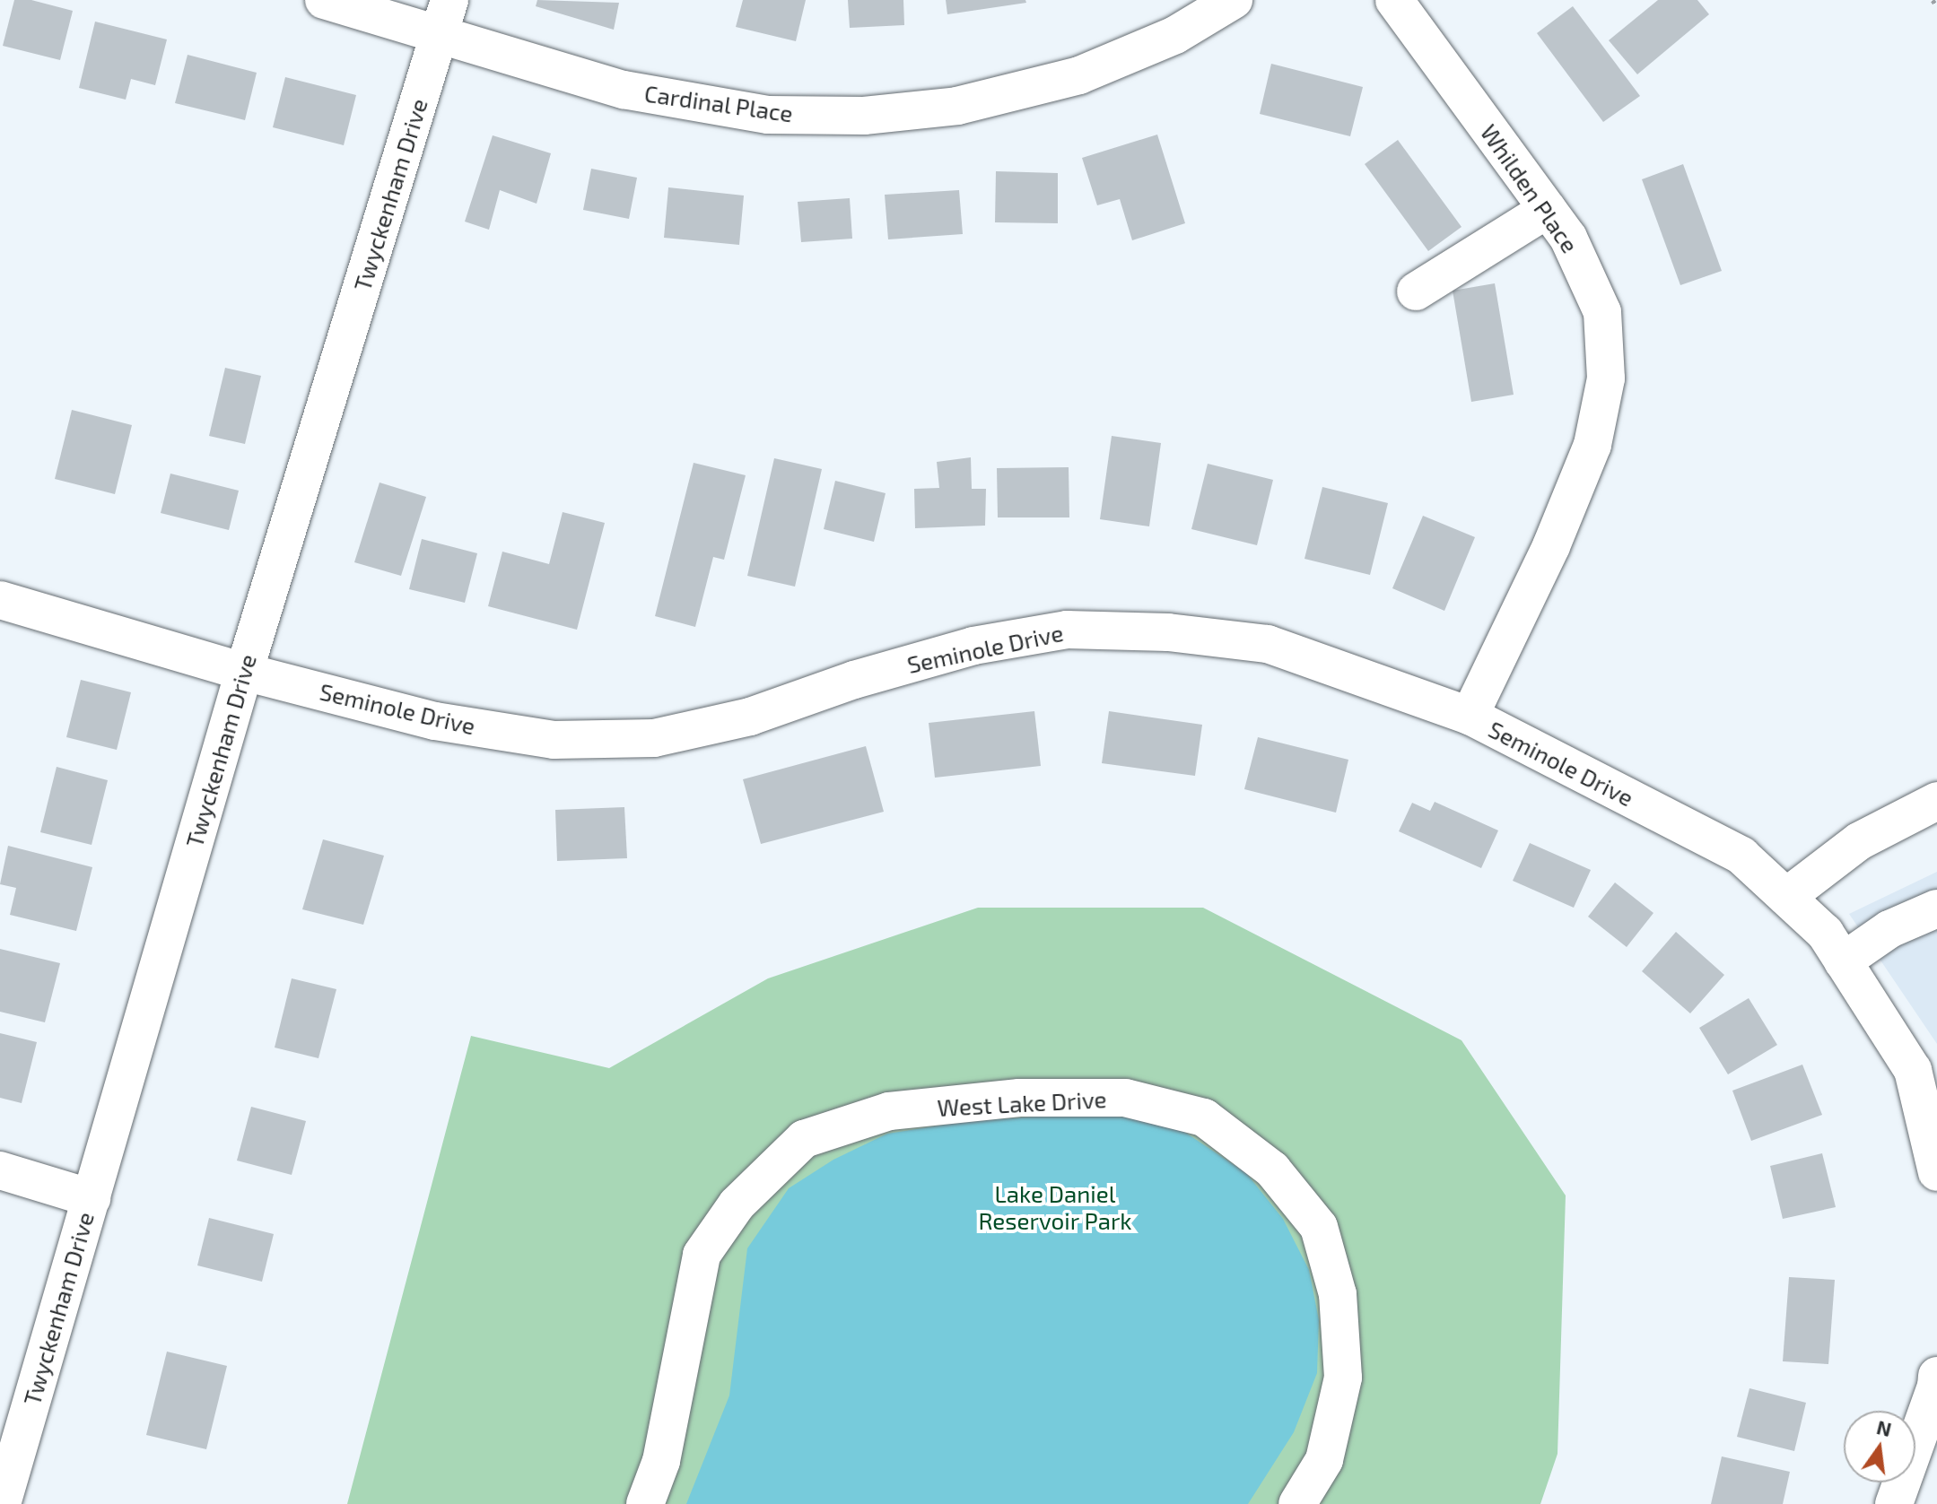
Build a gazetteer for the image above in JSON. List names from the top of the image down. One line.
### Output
{"streets":{"street":["Cardinal Place","Whilden Place","Twyckenham Drive","Seminole Drive","West Lake Drive"]},"crossings":[["Cardinal Place","Twyckenham Drive"],["Whilden Place","Seminole Drive"],["Twyckenham Drive","Seminole Drive"]],"parks":["Lake Daniel Reservoir Park"],"north":"top"}
